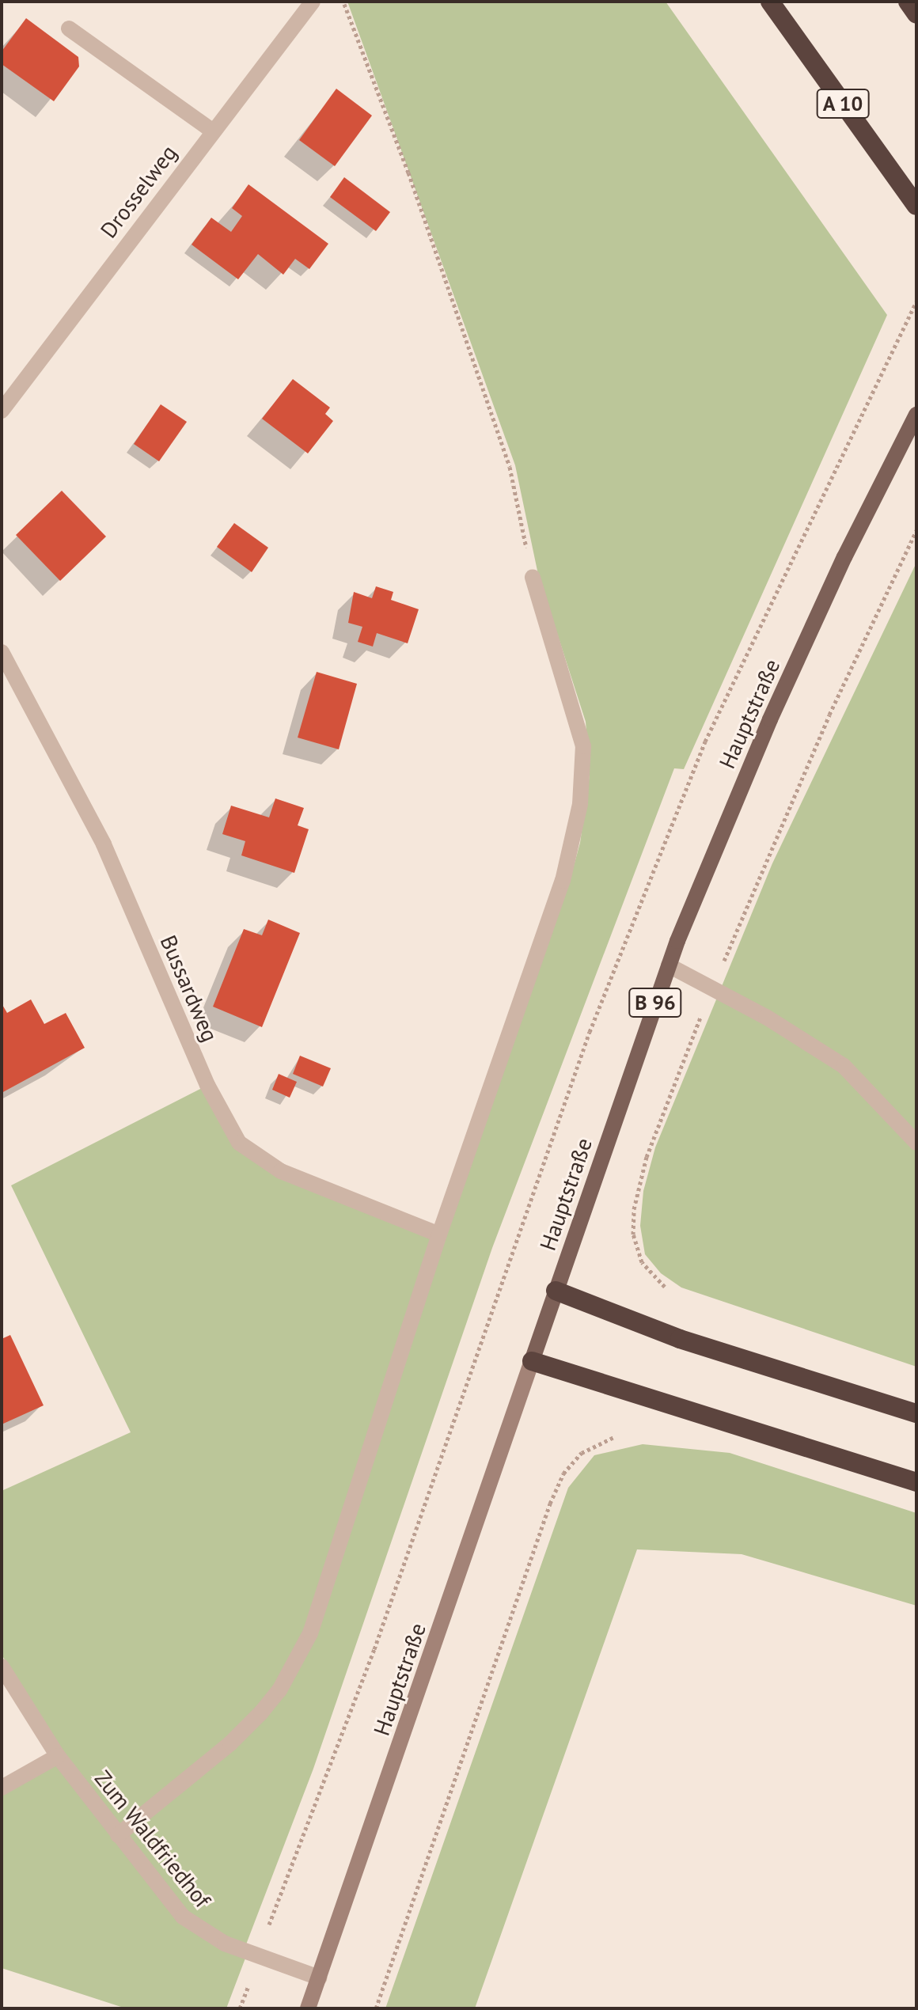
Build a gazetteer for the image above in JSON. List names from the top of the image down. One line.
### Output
{"streets":{"highway":["A 10"],"main road":["Hauptstraße","B 96"],"street":["Drosselweg","Bussardweg","Zum Waldfriedhof"]},"crossings":[["Hauptstraße","Zum Waldfriedhof"]]}
